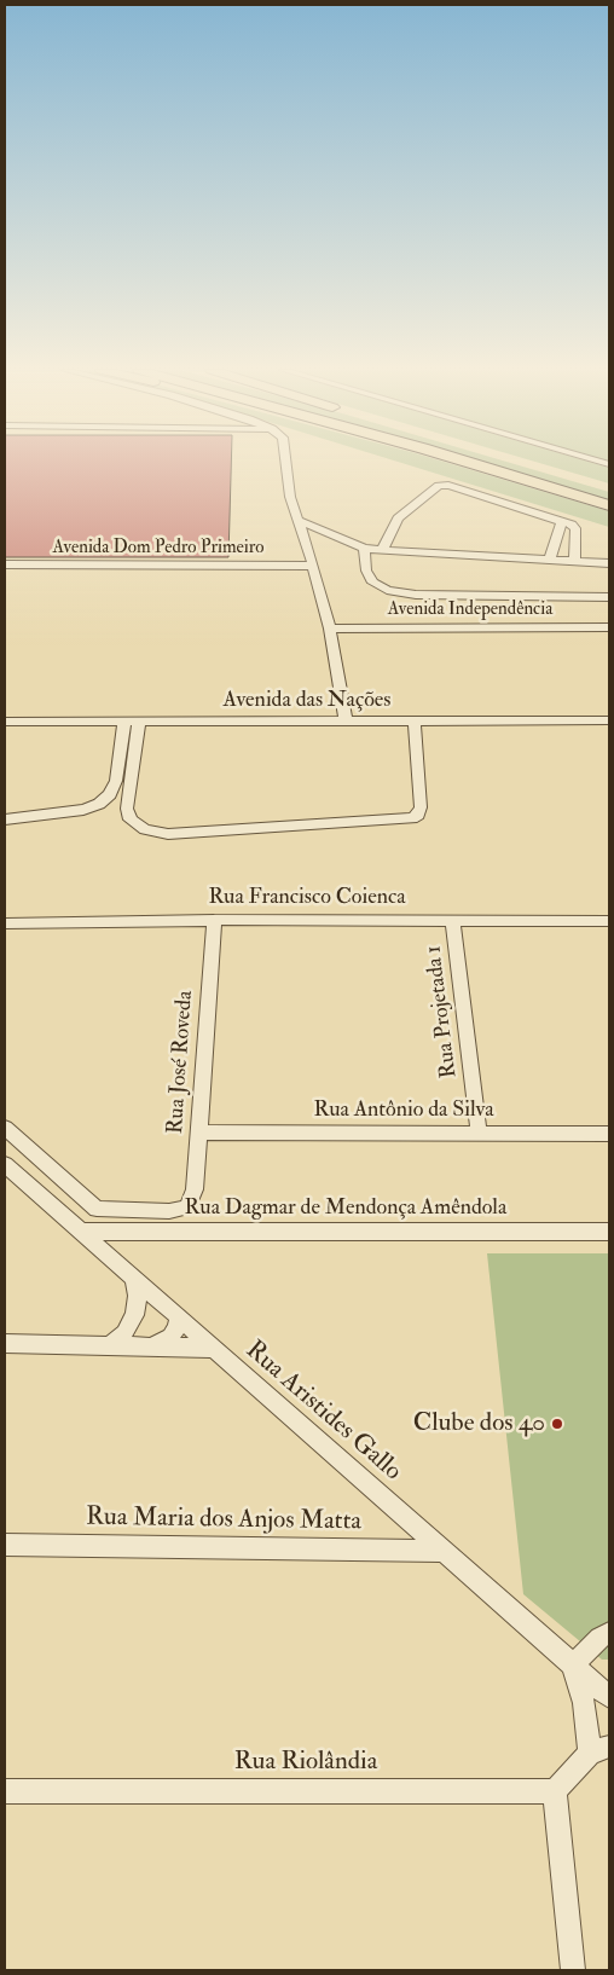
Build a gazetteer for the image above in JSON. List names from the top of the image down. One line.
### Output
{"streets":{"street":["Avenida Dom Pedro Primeiro","Avenida Independência","Avenida das Nações","Rua Francisco Coienca","Rua Projetada 1","Rua José Roveda","Rua Antônio da Silva","Rua Dagmar de Mendonça Amêndola","Rua Aristides Gallo","Rua Maria dos Anjos Matta","Rua Riolândia"]},"crossings":[["Rua Francisco Coienca","Rua Projetada 1"],["Rua Francisco Coienca","Rua José Roveda"],["Rua Projetada 1","Rua Antônio da Silva"],["Rua José Roveda","Rua Antônio da Silva"],["Rua Dagmar de Mendonça Amêndola","Rua Aristides Gallo"],["Rua Aristides Gallo","Rua Maria dos Anjos Matta"]],"places":["Clube dos 40"]}
